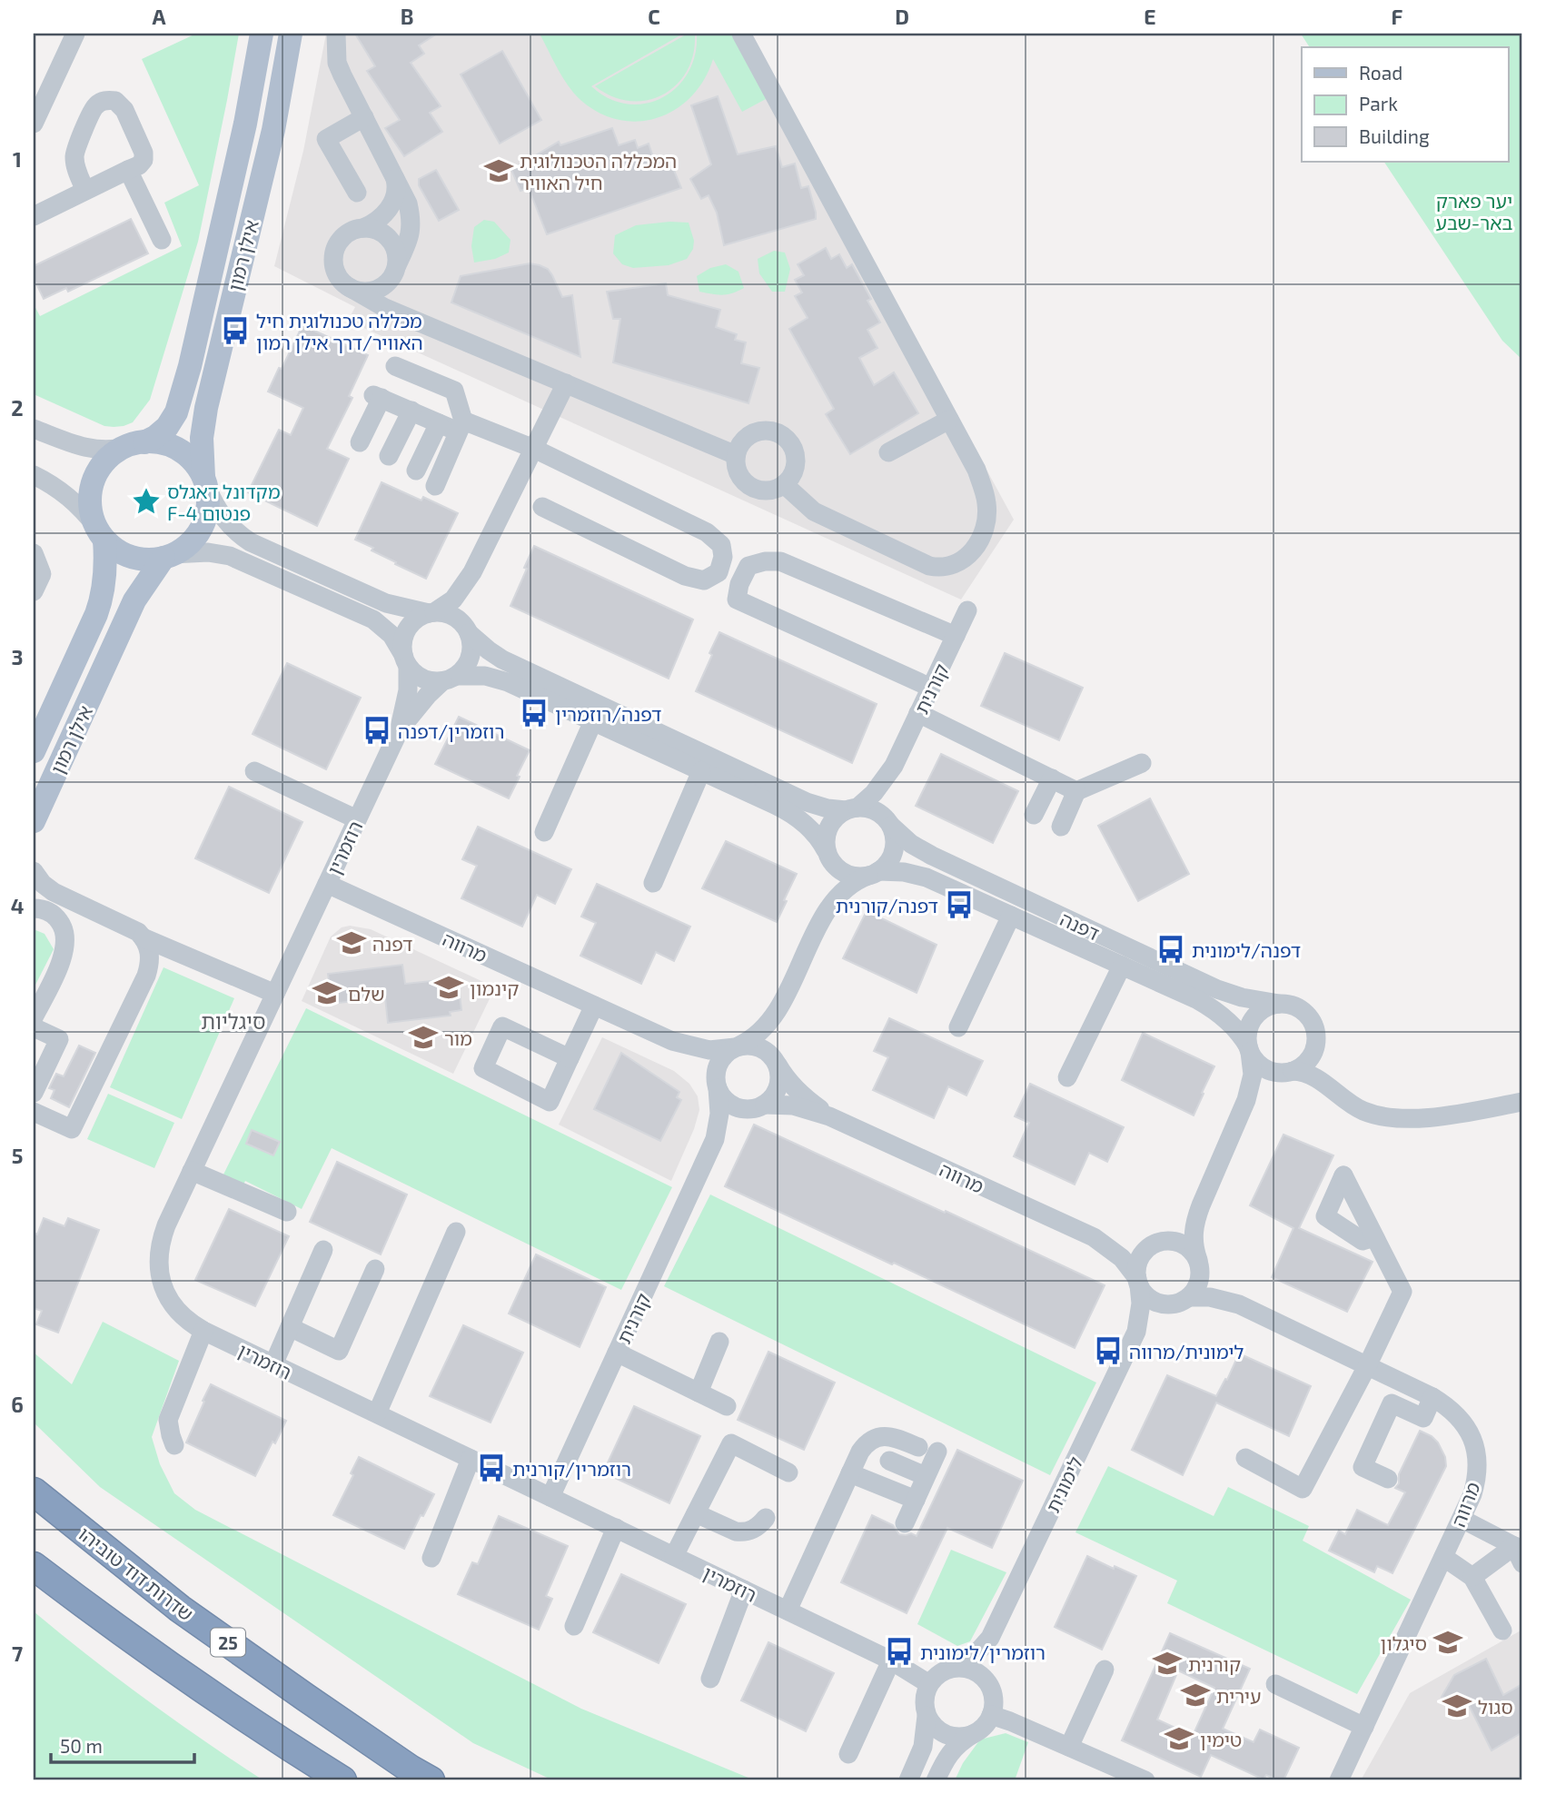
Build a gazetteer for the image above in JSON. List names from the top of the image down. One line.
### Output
{"streets":{"highway":["שדרות דוד טוביהו","25"],"main road":["אילן רמון"],"street":["קורנית","רוזמרין","דפנה","מרווה","לימונית"]},"crossings":[["קורנית","רוזמרין"],["קורנית","דפנה"],["קורנית","מרווה"],["רוזמרין","מרווה"],["רוזמרין","לימונית"],["מרווה","לימונית"]],"districts":["סיגליות"],"parks":["יער פארק באר-שבע"],"places":{"school or university":["המכללה הטכנולוגית חיל האוויר","דפנה","קינמון","שלם","מור","סיגלון","קורנית","עירית","סגול","טימין"],"bus stop":["מכללה טכנולוגית חיל האוויר/דרך אילן רמון","דפנה/רוזמרין","רוזמרין/דפנה","דפנה/קורנית","דפנה/לימונית","לימונית/מרווה","רוזמרין/קורנית","רוזמרין/לימונית"],"place":["מקדונל דאגלס F-4 פנטום"]},"legend":["Road","Park","Building"],"scale_bar":"50 m","grid":{"columns":["A","B","C","D","E","F"],"rows":["1","2","3","4","5","6","7"]}}
